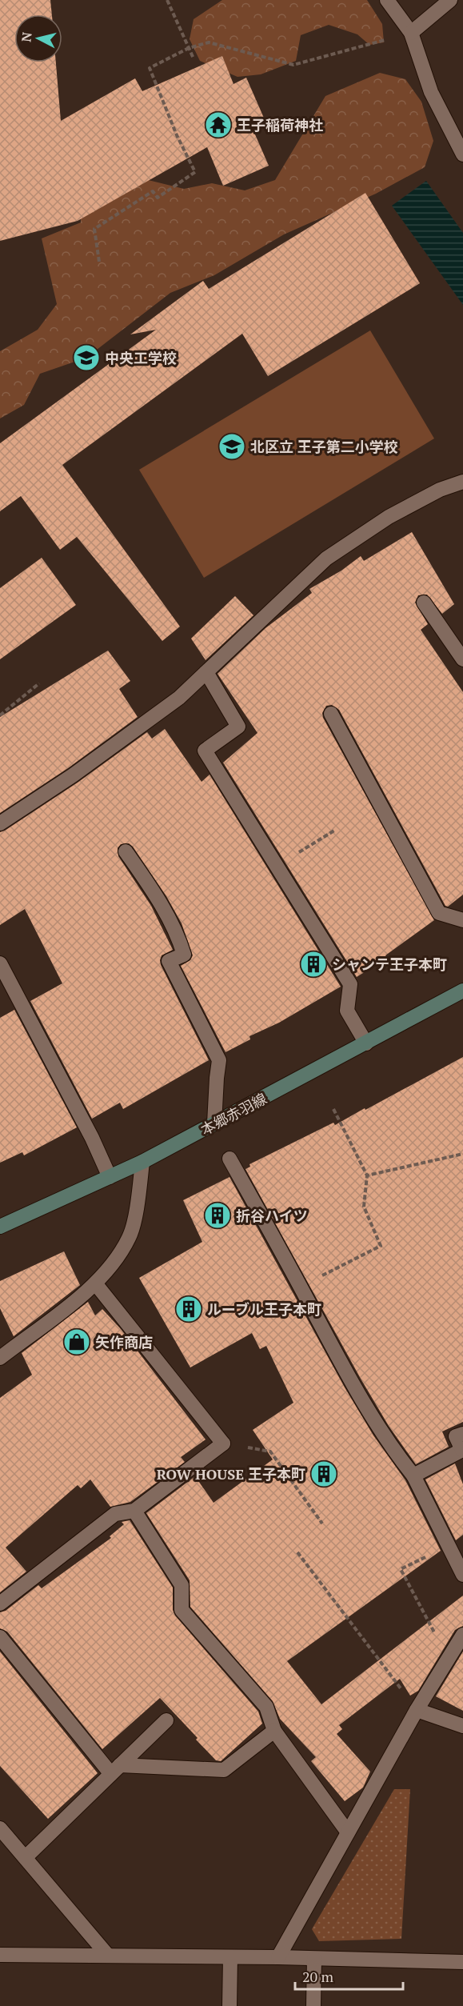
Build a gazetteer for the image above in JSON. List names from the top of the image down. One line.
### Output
{"streets":{"main road":["本郷赤羽線"]},"places":{"temple":["王子稲荷神社"],"school or university":["中央工学校","北区立 王子第二小学校"],"building":["シャンテ王子本町","折谷ハイツ","ルーブル王子本町","ROW HOUSE 王子本町"],"shop":["矢作商店"]},"scale_bar":"20 m","north":"left"}
